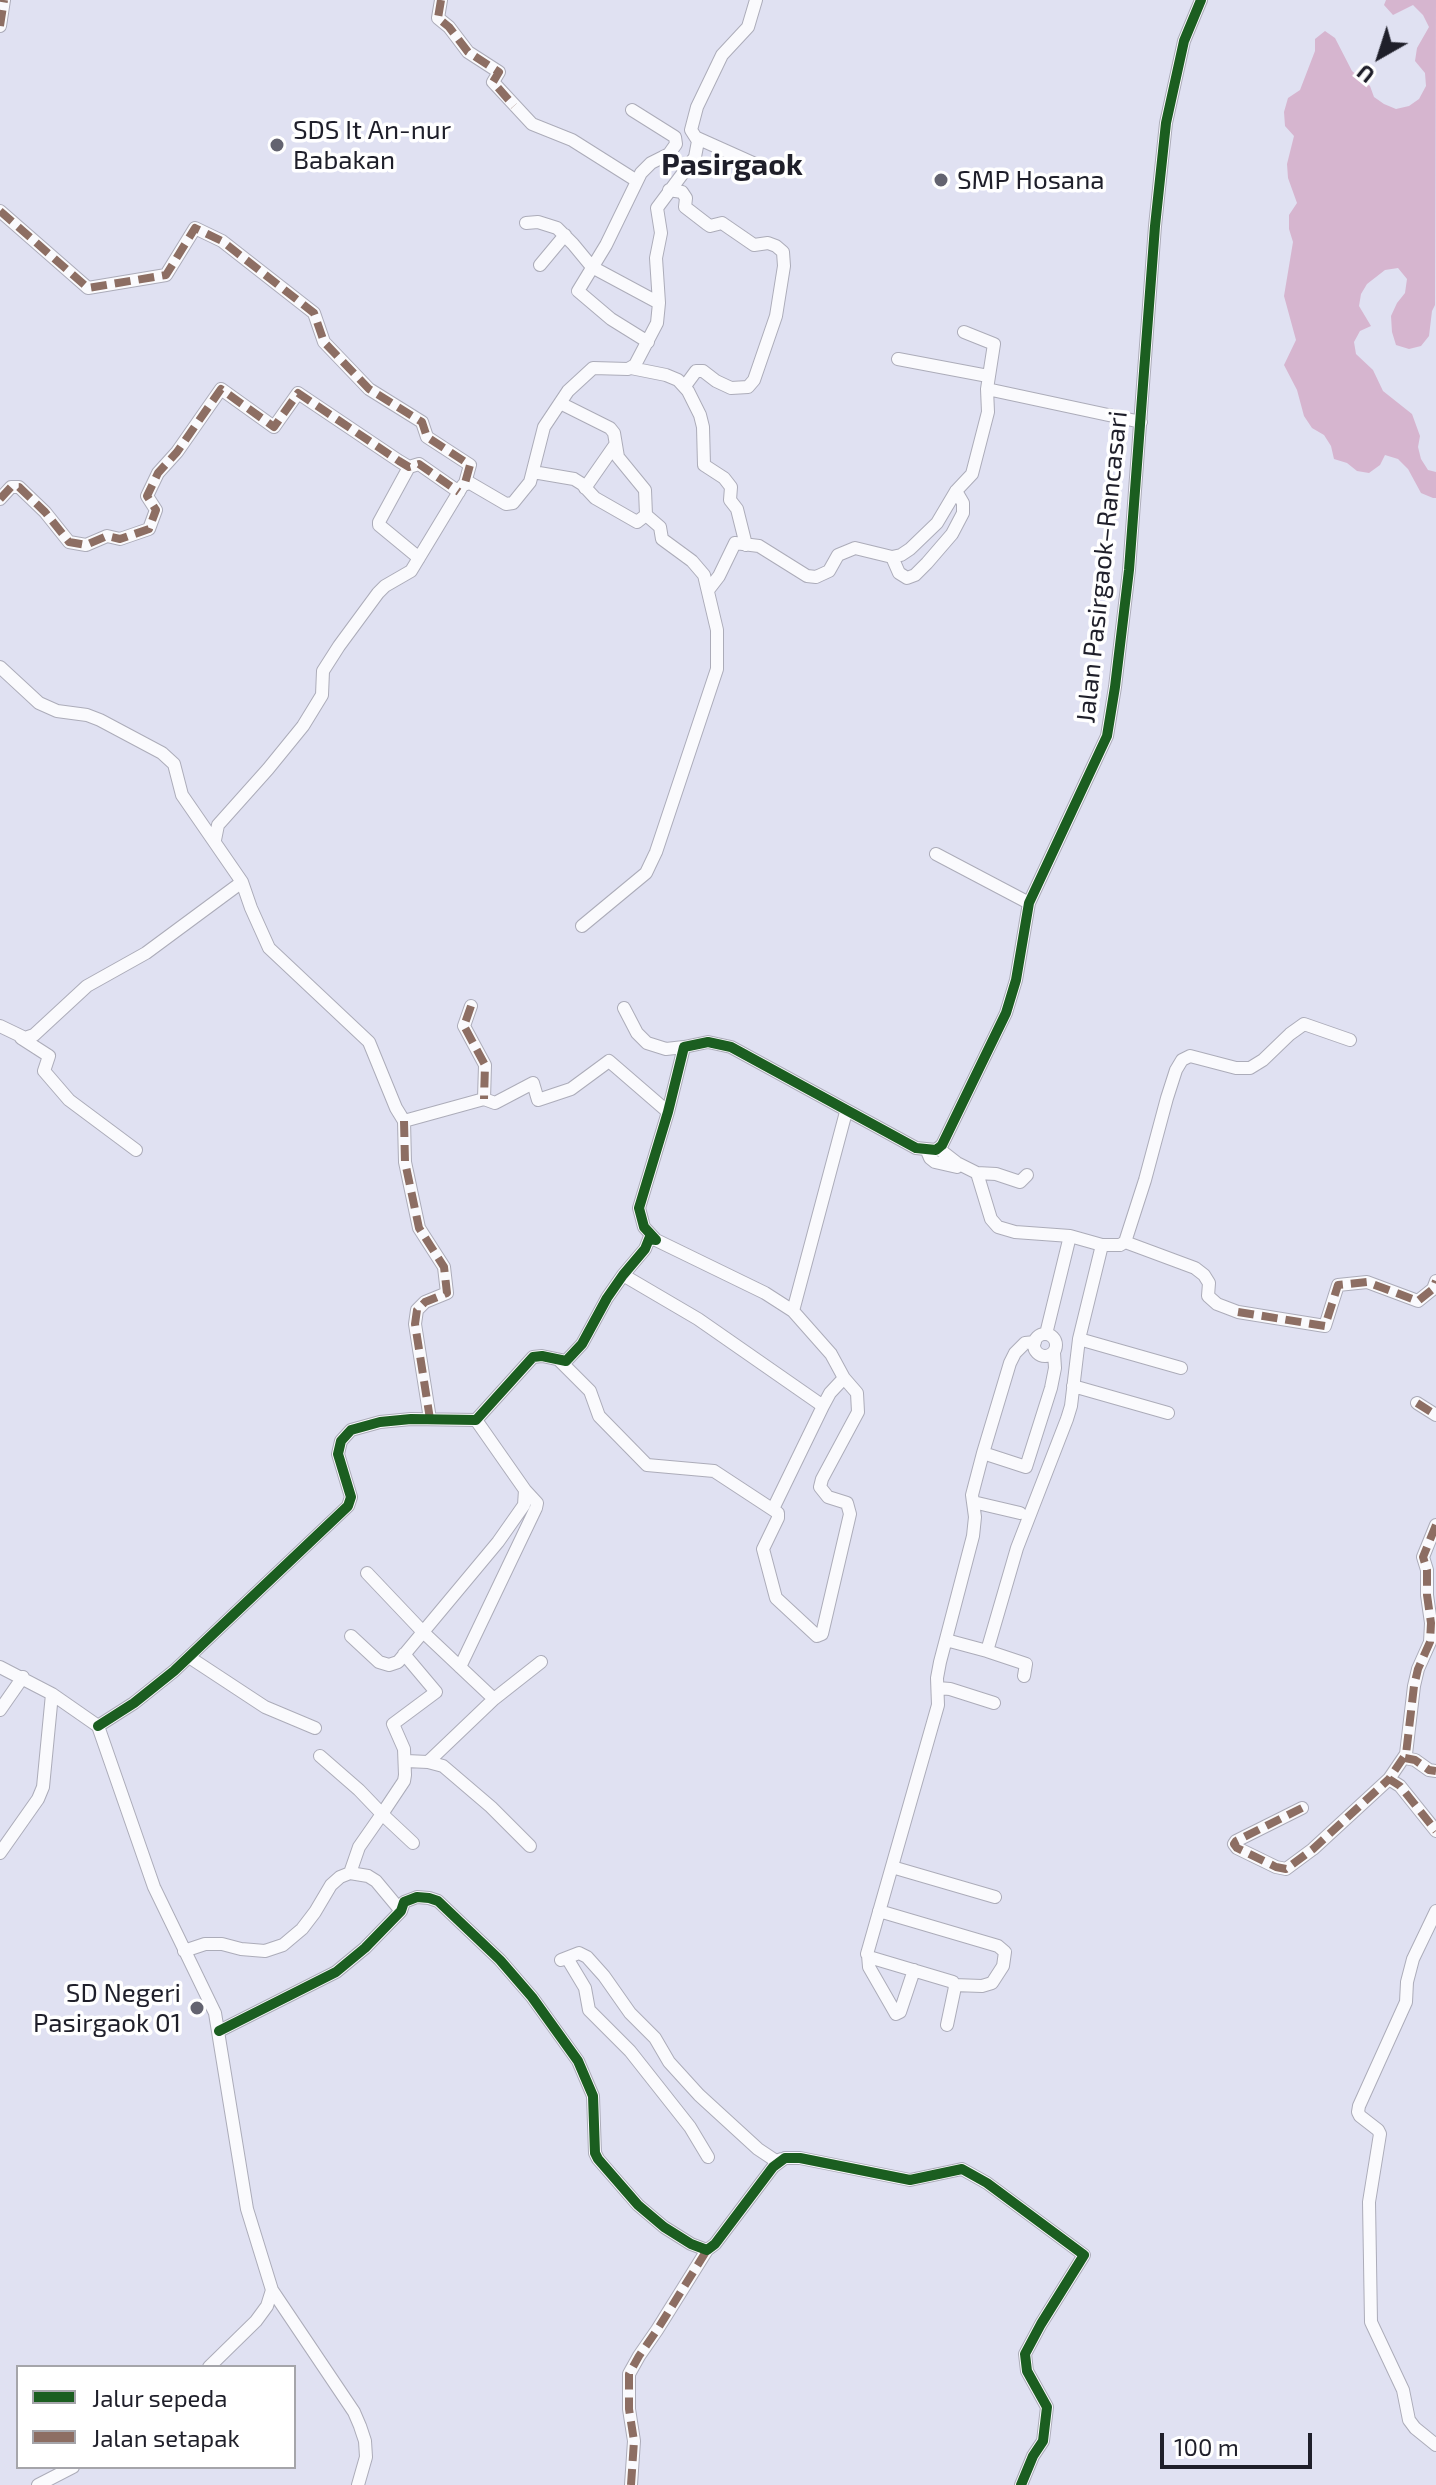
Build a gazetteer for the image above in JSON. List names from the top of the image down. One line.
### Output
{"streets":{"street":["Jalan Pasirgaok–Rancasari"]},"districts":["Pasirgaok"],"places":["SDS It An-nur Babakan","SMP Hosana","SD Negeri Pasirgaok 01"],"legend":["Jalur sepeda","Jalan setapak"],"scale_bar":"100 m","north":"bottom left"}
